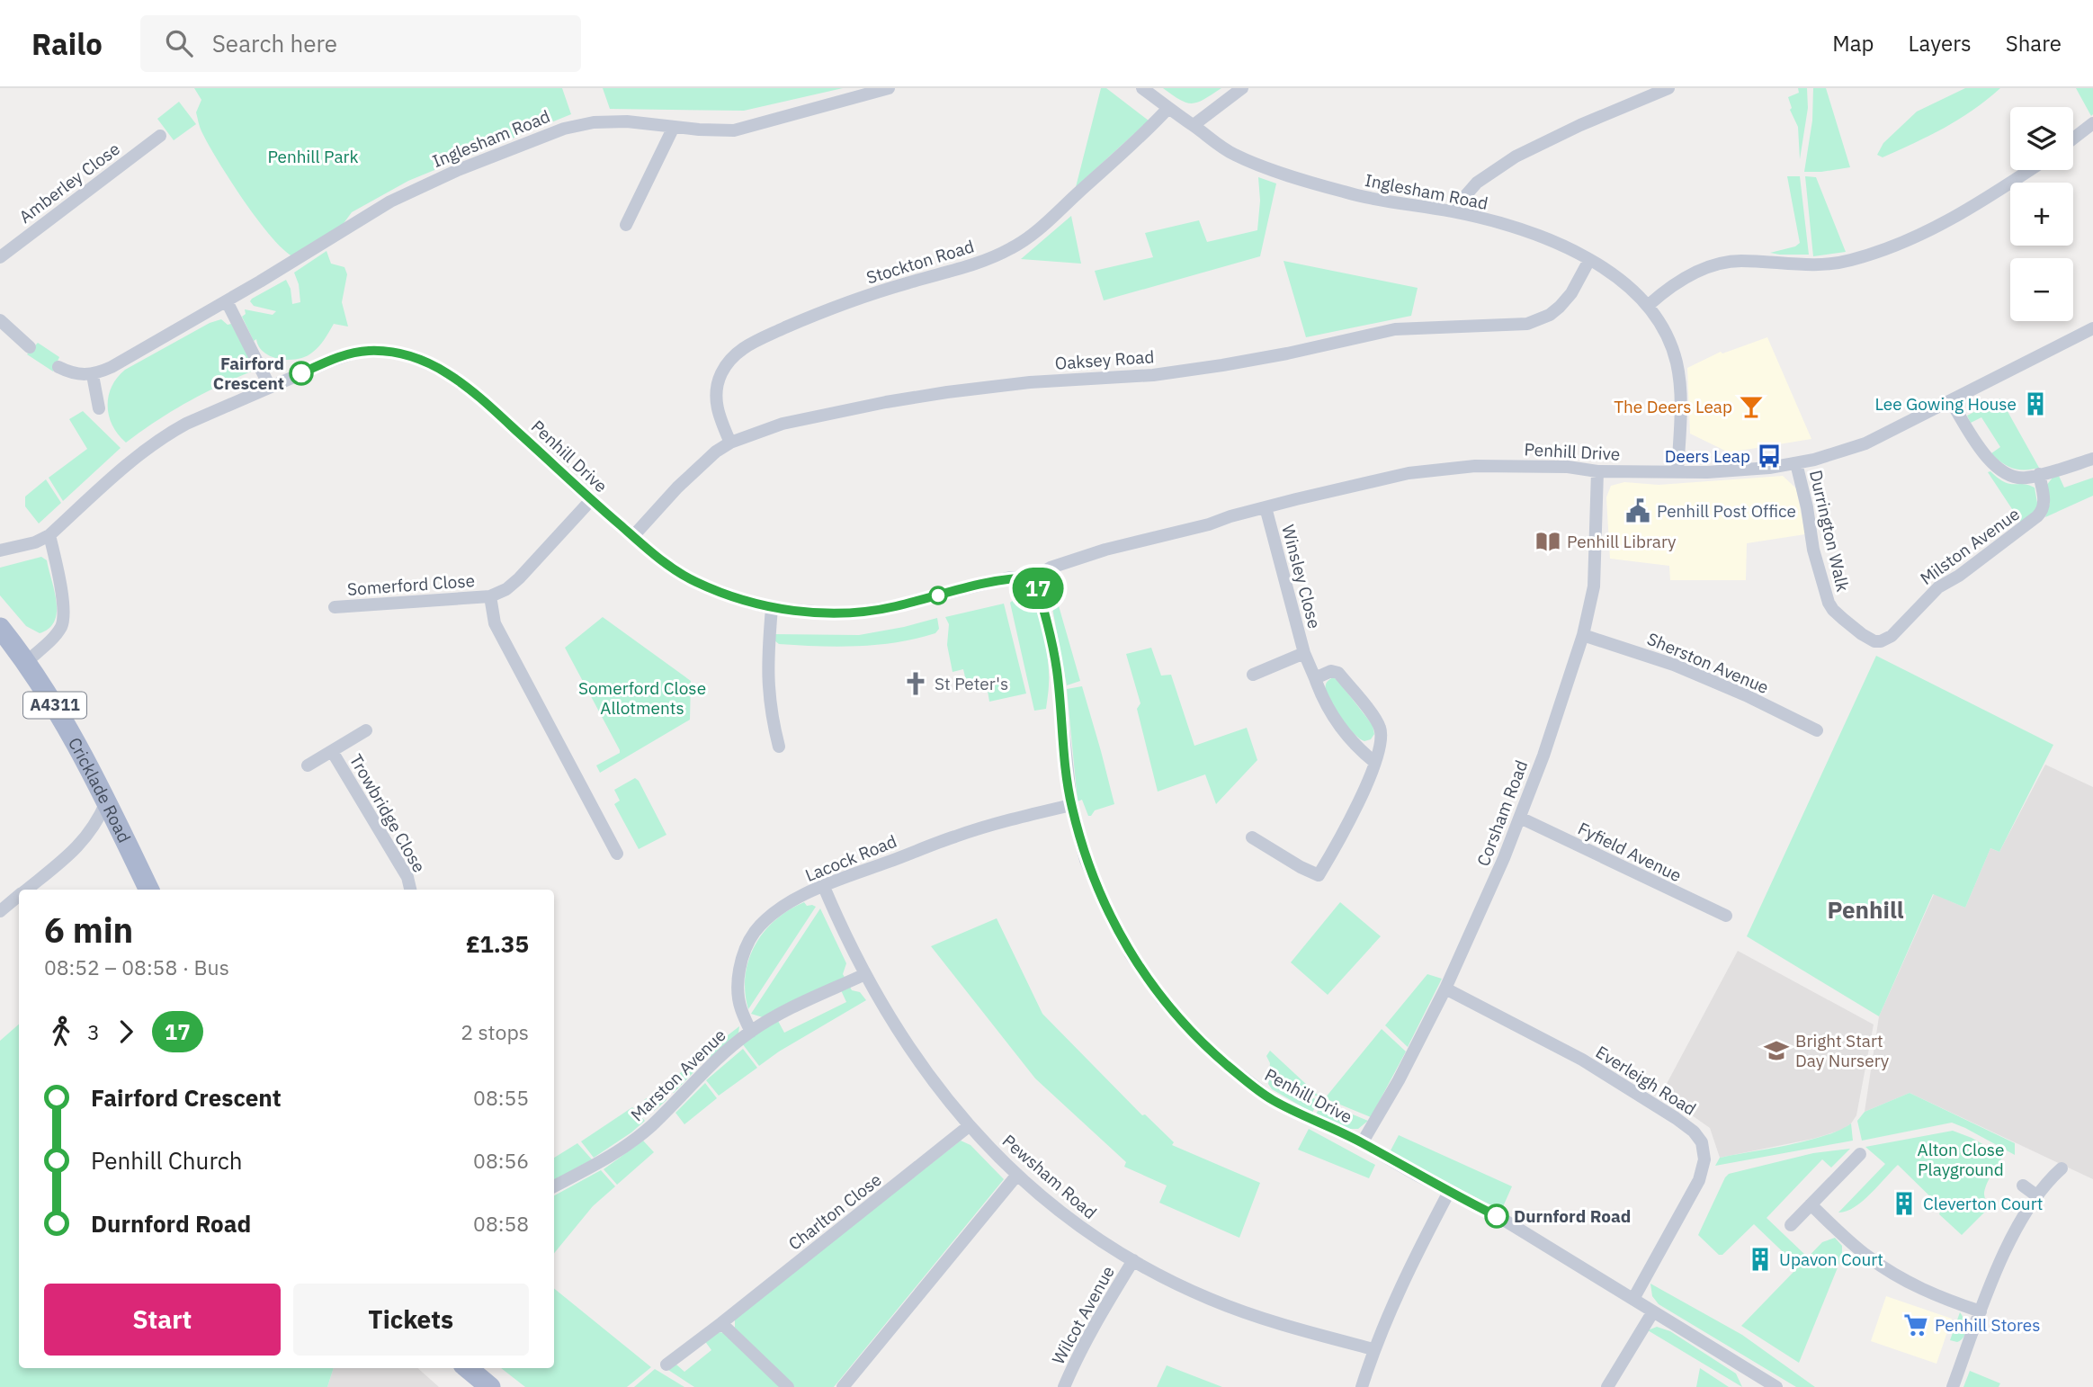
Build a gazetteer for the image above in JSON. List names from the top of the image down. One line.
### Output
{"streets":{"main road":["A4311","Cricklade Road"],"street":["Inglesham Road","Amberley Close","Stockton Road","Oaksey Road","Penhill Drive","Durrington Walk","Milston Avenue","Winsley Close","Somerford Close","Sherston Avenue","Trowbridge Close","Corsham Road","Fyfield Avenue","Lacock Road","Marston Avenue","Everleigh Road","Pewsham Road","Charlton Close","Wilcot Avenue"]},"crossings":[["Inglesham Road","Stockton Road"],["Inglesham Road","Oaksey Road"],["Inglesham Road","Penhill Drive"],["Stockton Road","Oaksey Road"],["Oaksey Road","Penhill Drive"],["Penhill Drive","Durrington Walk"],["Penhill Drive","Winsley Close"],["Penhill Drive","Somerford Close"],["Penhill Drive","Corsham Road"],["Penhill Drive","Lacock Road"],["Penhill Drive","Everleigh Road"],["Durrington Walk","Milston Avenue"],["Sherston Avenue","Corsham Road"],["Corsham Road","Fyfield Avenue"],["Corsham Road","Everleigh Road"],["Lacock Road","Marston Avenue"],["Lacock Road","Pewsham Road"],["Marston Avenue","Pewsham Road"],["Pewsham Road","Charlton Close"],["Pewsham Road","Wilcot Avenue"]],"districts":["Penhill"],"parks":["Penhill Park","Somerford Close Allotments","Alton Close Playground"],"places":{"other":["Fairford Crescent","Durnford Road"],"building":["Lee Gowing House","Cleverton Court","Upavon Court"],"bar":["The Deers Leap"],"bus stop":["Deers Leap"],"public building":["Penhill Post Office"],"library":["Penhill Library"],"church":["St Peter's"],"school or university":["Bright Start Day Nursery"],"supermarket":["Penhill Stores"]},"lines":["bus line 17"],"page":{"header":"Railo","search":"Search here","nav":["Map","Layers","Share"],"on_map":"17","map_buttons":["+","−"],"heading":["6 min","08:52 – 08:58 · Bus","£1.35"],"legs":["3","17","2 stops"],"list":[{"name":"Fairford Crescent","value":"08:55"},{"name":"Penhill Church","value":"08:56"},{"name":"Durnford Road","value":"08:58"}],"buttons":["Start","Tickets"]}}
